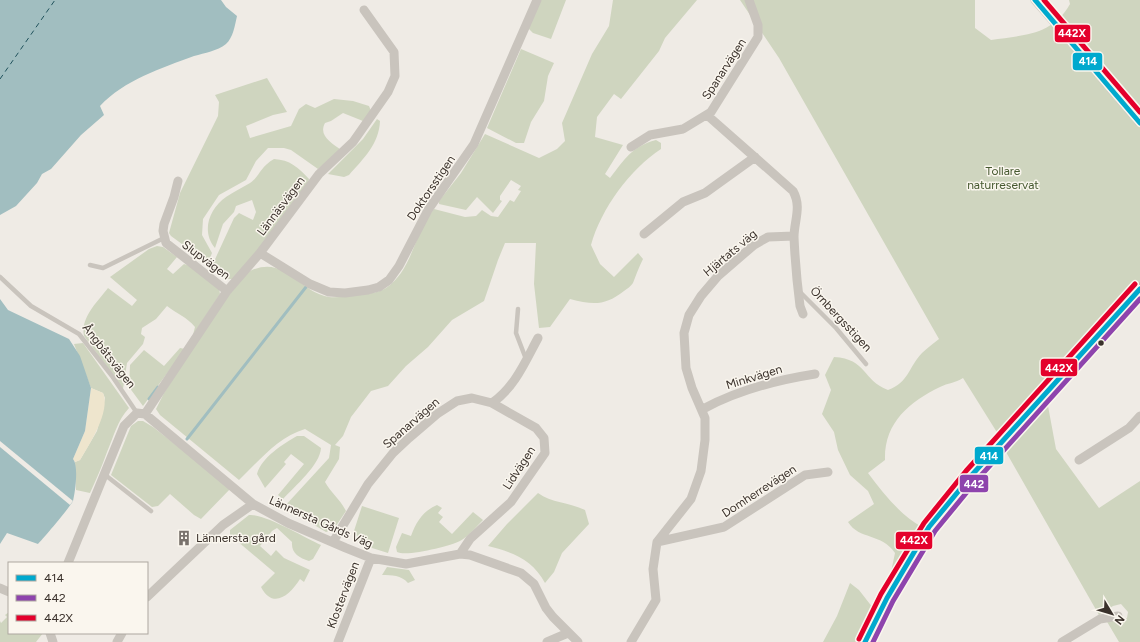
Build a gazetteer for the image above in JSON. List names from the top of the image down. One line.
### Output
{"streets":{"street":["Spanarvägen","Doktorsstigen","Lännäsvägen","Hjärtats väg","Slupvägen","Örnbergsstigen","Minkvägen","Lidvägen","Domherrevägen","Lännersta Gårds Väg","Klostervägen"],"lane":["Ångbåtsvägen"]},"crossings":[["Spanarvägen","Örnbergsstigen"],["Spanarvägen","Lidvägen"],["Spanarvägen","Lännersta Gårds Väg"],["Doktorsstigen","Lännäsvägen"],["Lännäsvägen","Slupvägen"],["Lännäsvägen","Ångbåtsvägen"],["Lännäsvägen","Lännersta Gårds Väg"],["Hjärtats väg","Örnbergsstigen"],["Hjärtats väg","Minkvägen"],["Hjärtats väg","Domherrevägen"],["Ångbåtsvägen","Lännersta Gårds Väg"],["Lidvägen","Lännersta Gårds Väg"],["Lännersta Gårds Väg","Klostervägen"]],"parks":["Tollare naturreservat"],"places":{"building":["Lännersta gård"]},"lines":["transit line 414","transit line 442X","transit line 442"],"legend":["414","442","442X"],"north":"bottom right"}
